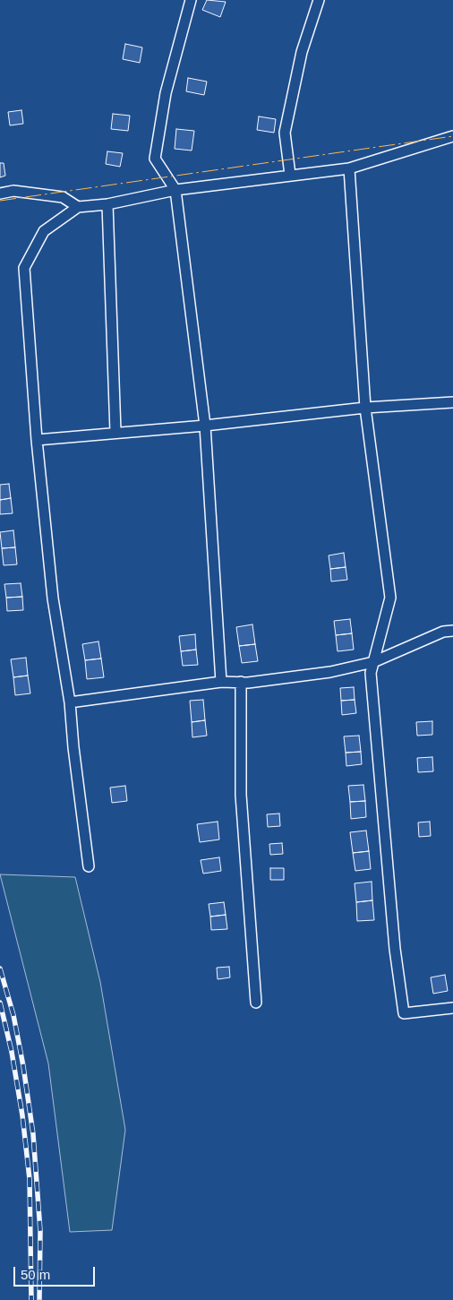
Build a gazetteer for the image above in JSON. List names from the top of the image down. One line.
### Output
{"scale_bar":"50 m"}
